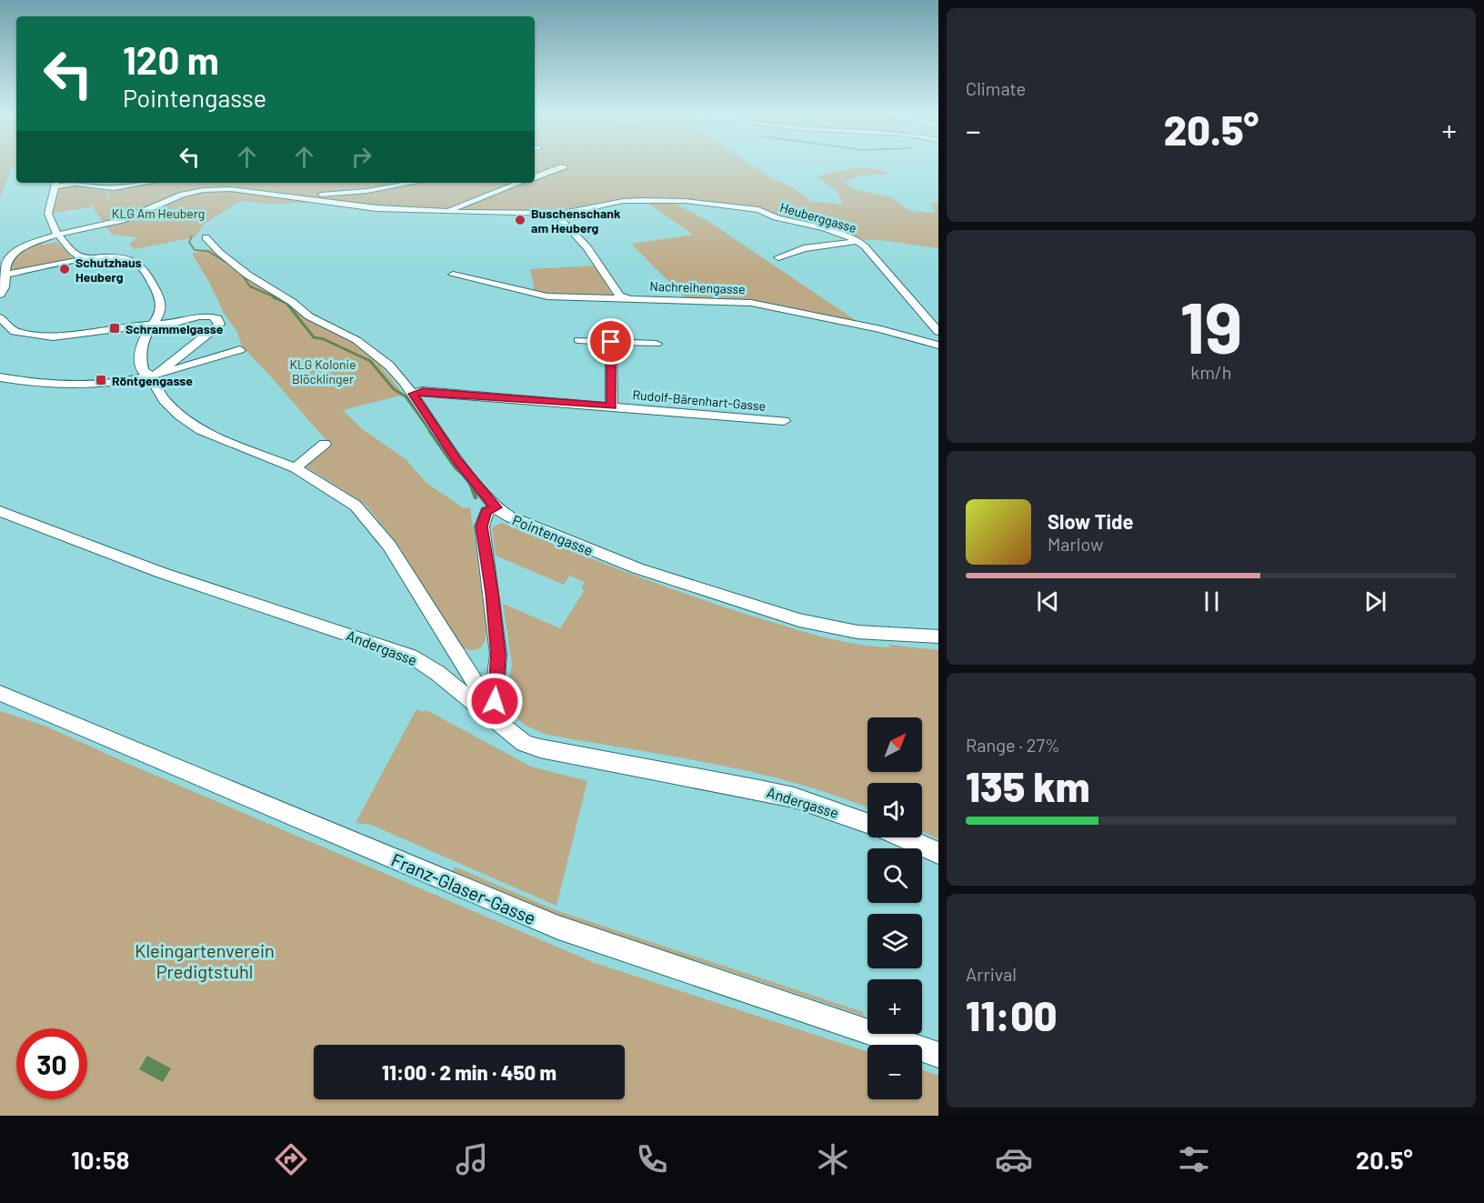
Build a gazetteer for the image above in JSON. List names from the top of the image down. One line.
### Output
{"streets":{"street":["Heuberggasse","Nachreihengasse","Rudolf-Bärenhart-Gasse","Pointengasse","Andergasse","Franz-Glaser-Gasse"]},"crossings":[["Rudolf-Bärenhart-Gasse","Pointengasse"]],"parks":["KLG Am Heuberg","KLG Kolonie Blöcklinger","Kleingartenverein Predigtstuhl"],"places":{"other":["Buschenschank am Heuberg","Schutzhaus Heuberg"],"transit":["Schrammelgasse","Röntgengasse"]},"north":"top right","page":{"tile":["Climate",["19","km/h"],["Range · 27%","135 km"],["Arrival","11:00"]],"turn":["120 m","Pointengasse"],"heat":["−","20.5°","+"],"song":["Slow Tide","Marlow"],"map_buttons":["+","−"],"limit":"30","trip":"11:00 · 2 min · 450 m","tabs":["10:58","20.5°"]}}
